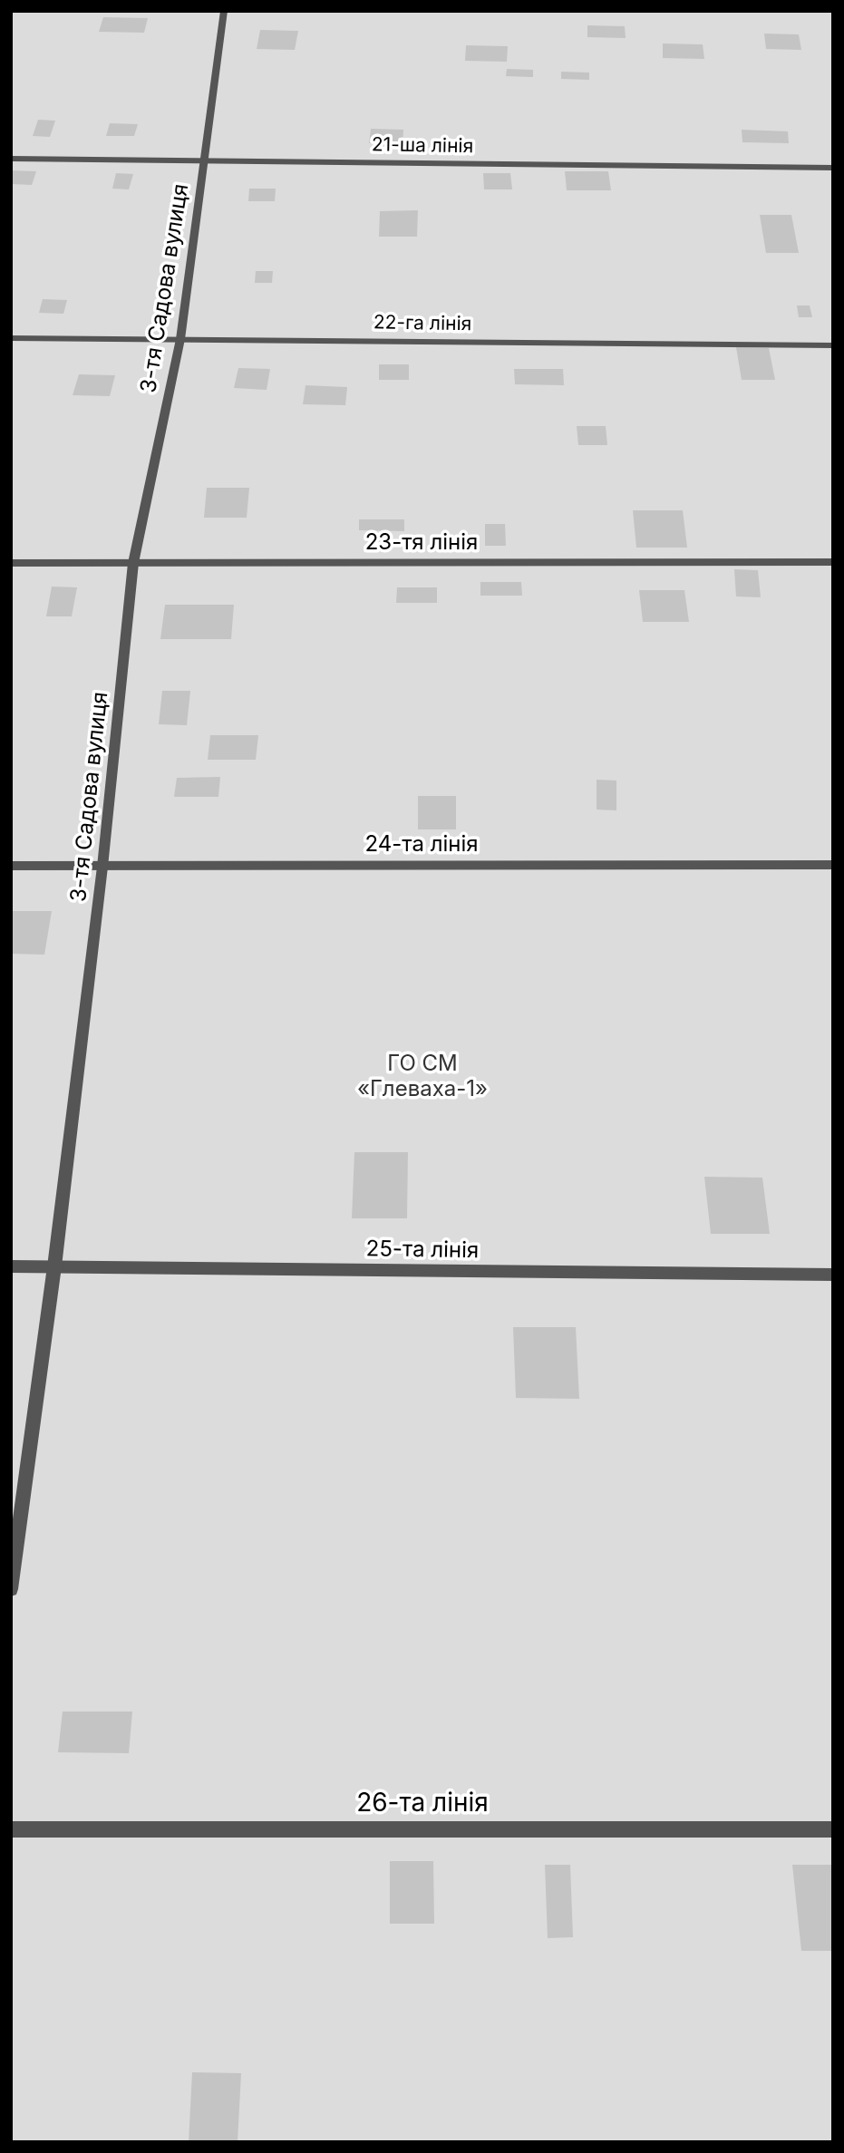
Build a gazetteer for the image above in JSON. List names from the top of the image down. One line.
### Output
{"streets":{"street":["21-ша лінія","3-тя Садова вулиця","22-га лінія","23-тя лінія","24-та лінія","25-та лінія","26-та лінія"]},"crossings":[["21-ша лінія","3-тя Садова вулиця"],["3-тя Садова вулиця","22-га лінія"],["3-тя Садова вулиця","23-тя лінія"],["3-тя Садова вулиця","24-та лінія"],["3-тя Садова вулиця","25-та лінія"]],"parks":["ГО СМ «Глеваха-1»"]}
